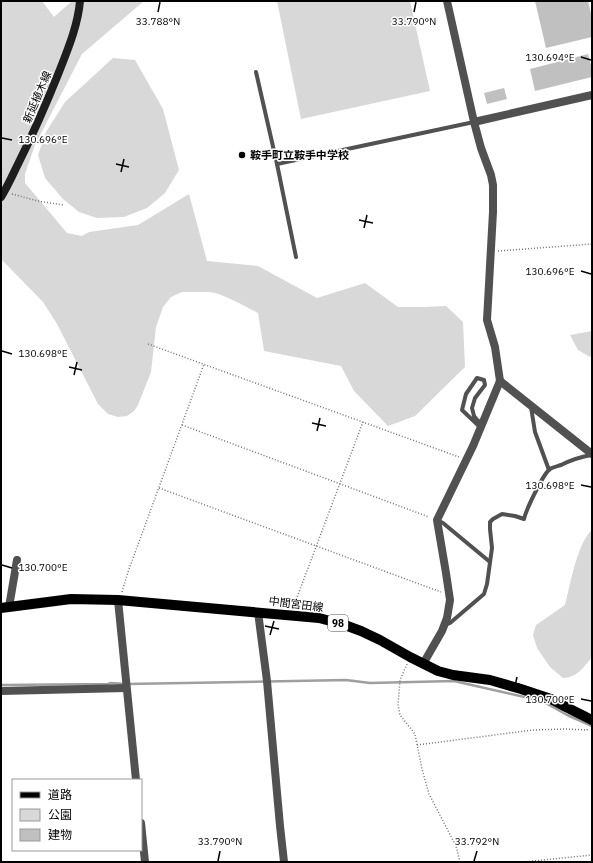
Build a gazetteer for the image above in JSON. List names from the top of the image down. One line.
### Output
{"streets":{"main road":["新延植木線","中間宮田線","98"]},"places":["鞍手町立鞍手中学校"],"legend":["道路","公園","建物"],"coordinates":["33.788°N","33.790°N","130.694°E","130.696°E","130.698°E","130.700°E","33.792°N"]}
